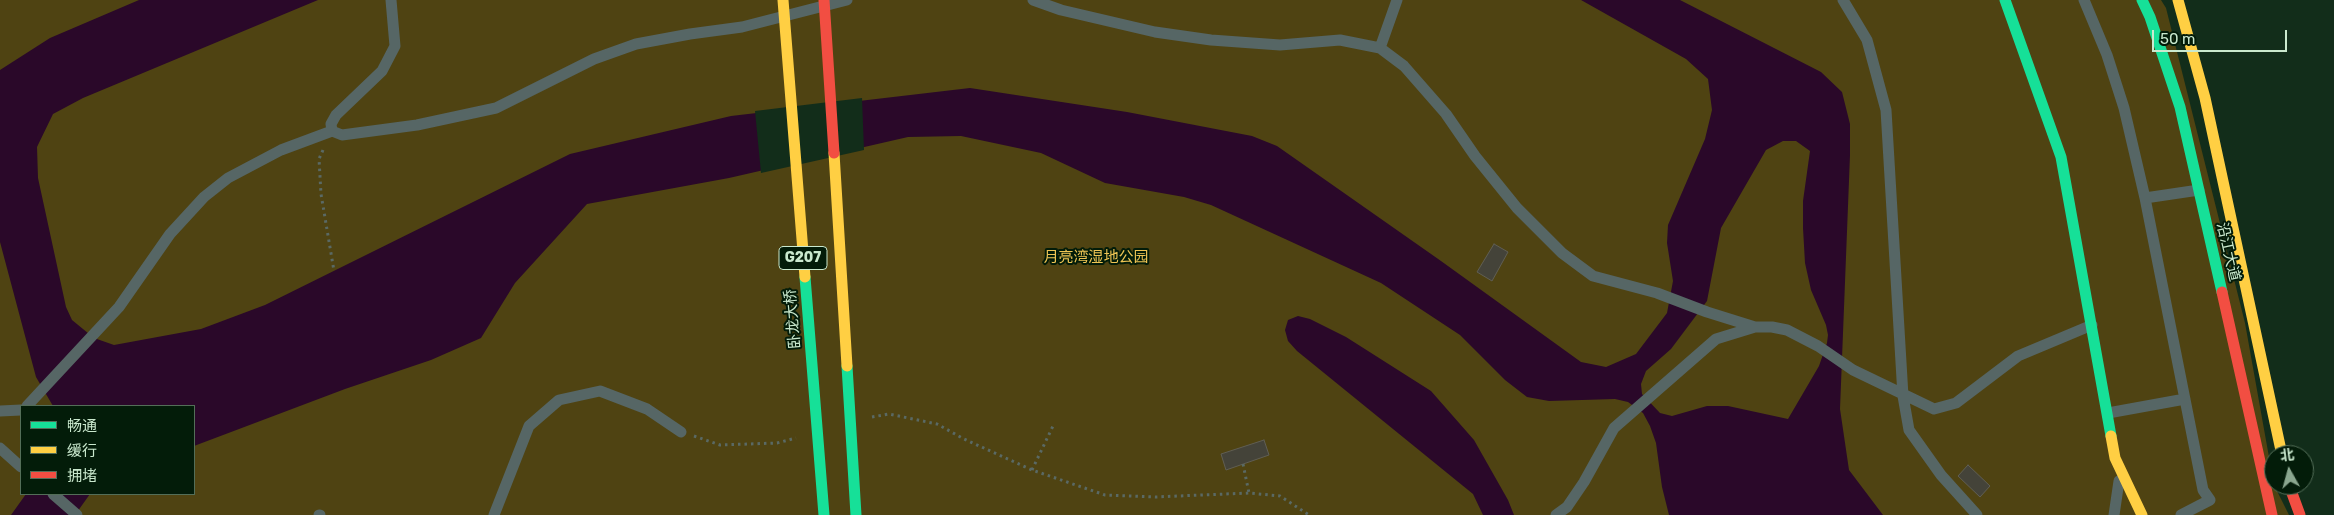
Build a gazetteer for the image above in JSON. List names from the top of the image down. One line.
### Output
{"streets":{"main road":["沿江大道","G207","卧龙大桥"]},"parks":["月亮湾湿地公园"],"legend":["畅通","缓行","拥堵"],"scale_bar":"50 m","north":"top"}
